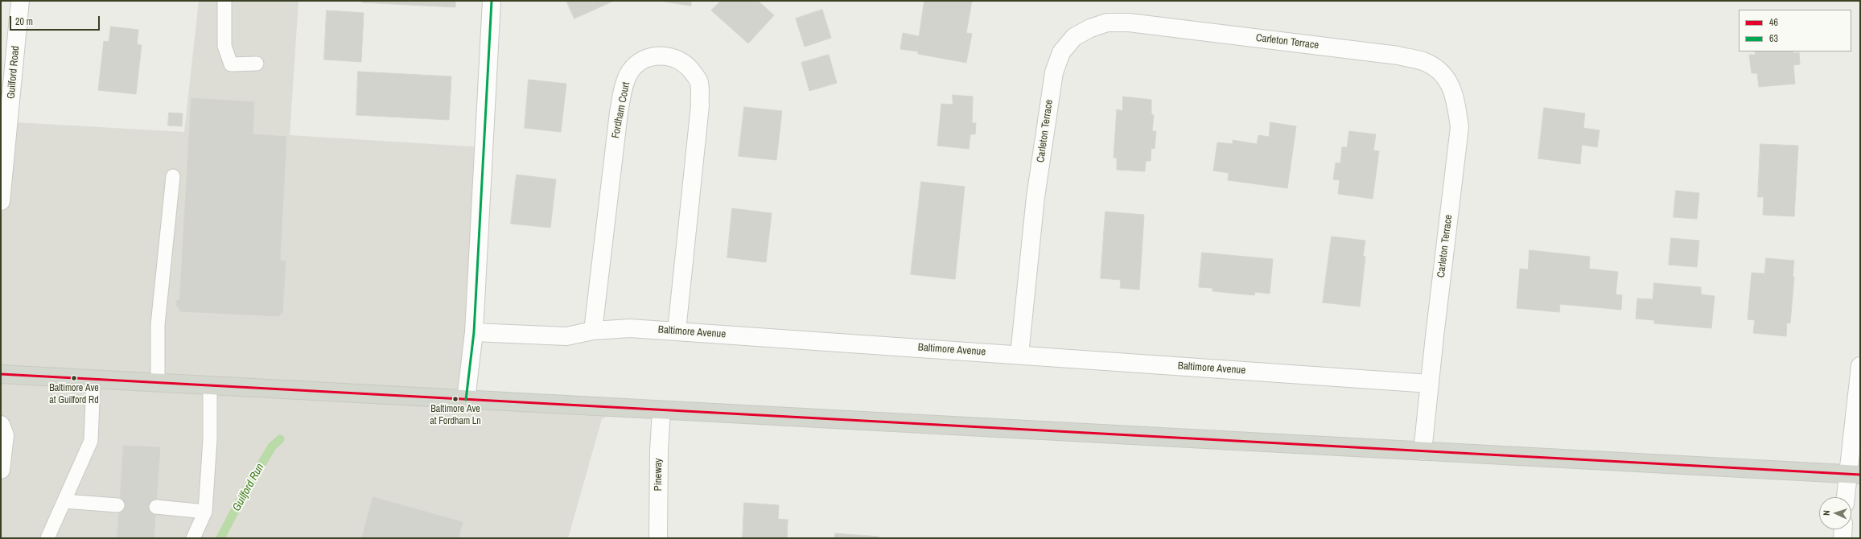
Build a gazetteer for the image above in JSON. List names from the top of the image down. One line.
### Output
{"streets":{"street":["Carleton Terrace","Guilford Road","Fordham Court","Baltimore Avenue","Pineway"]},"crossings":[["Carleton Terrace","Baltimore Avenue"],["Fordham Court","Baltimore Avenue"]],"water":["Guilford Run"],"places":["Baltimore Ave at Guilford Rd","Baltimore Ave at Fordham Ln"],"lines":["transit line 63","transit line 46"],"legend":["46","63"],"scale_bar":"20 m","north":"left"}
